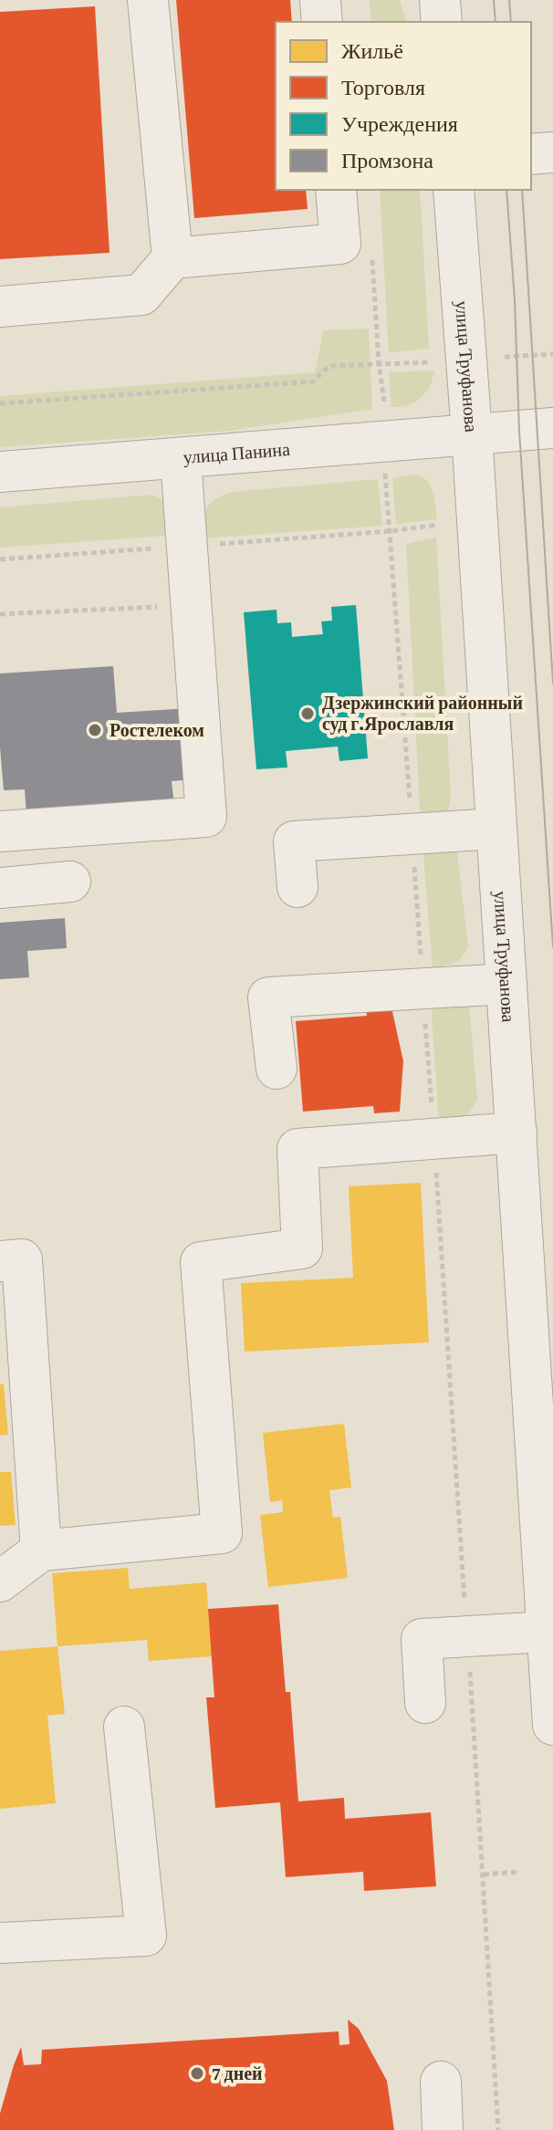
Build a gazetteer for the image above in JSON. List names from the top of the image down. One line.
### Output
{"streets":{"street":["улица Труфанова","улица Панина"]},"crossings":[["улица Труфанова","улица Панина"]],"places":["Дзержинский районный суд г.Ярославля","Ростелеком","7 дней"],"legend":["Жильё","Торговля","Учреждения","Промзона"]}
